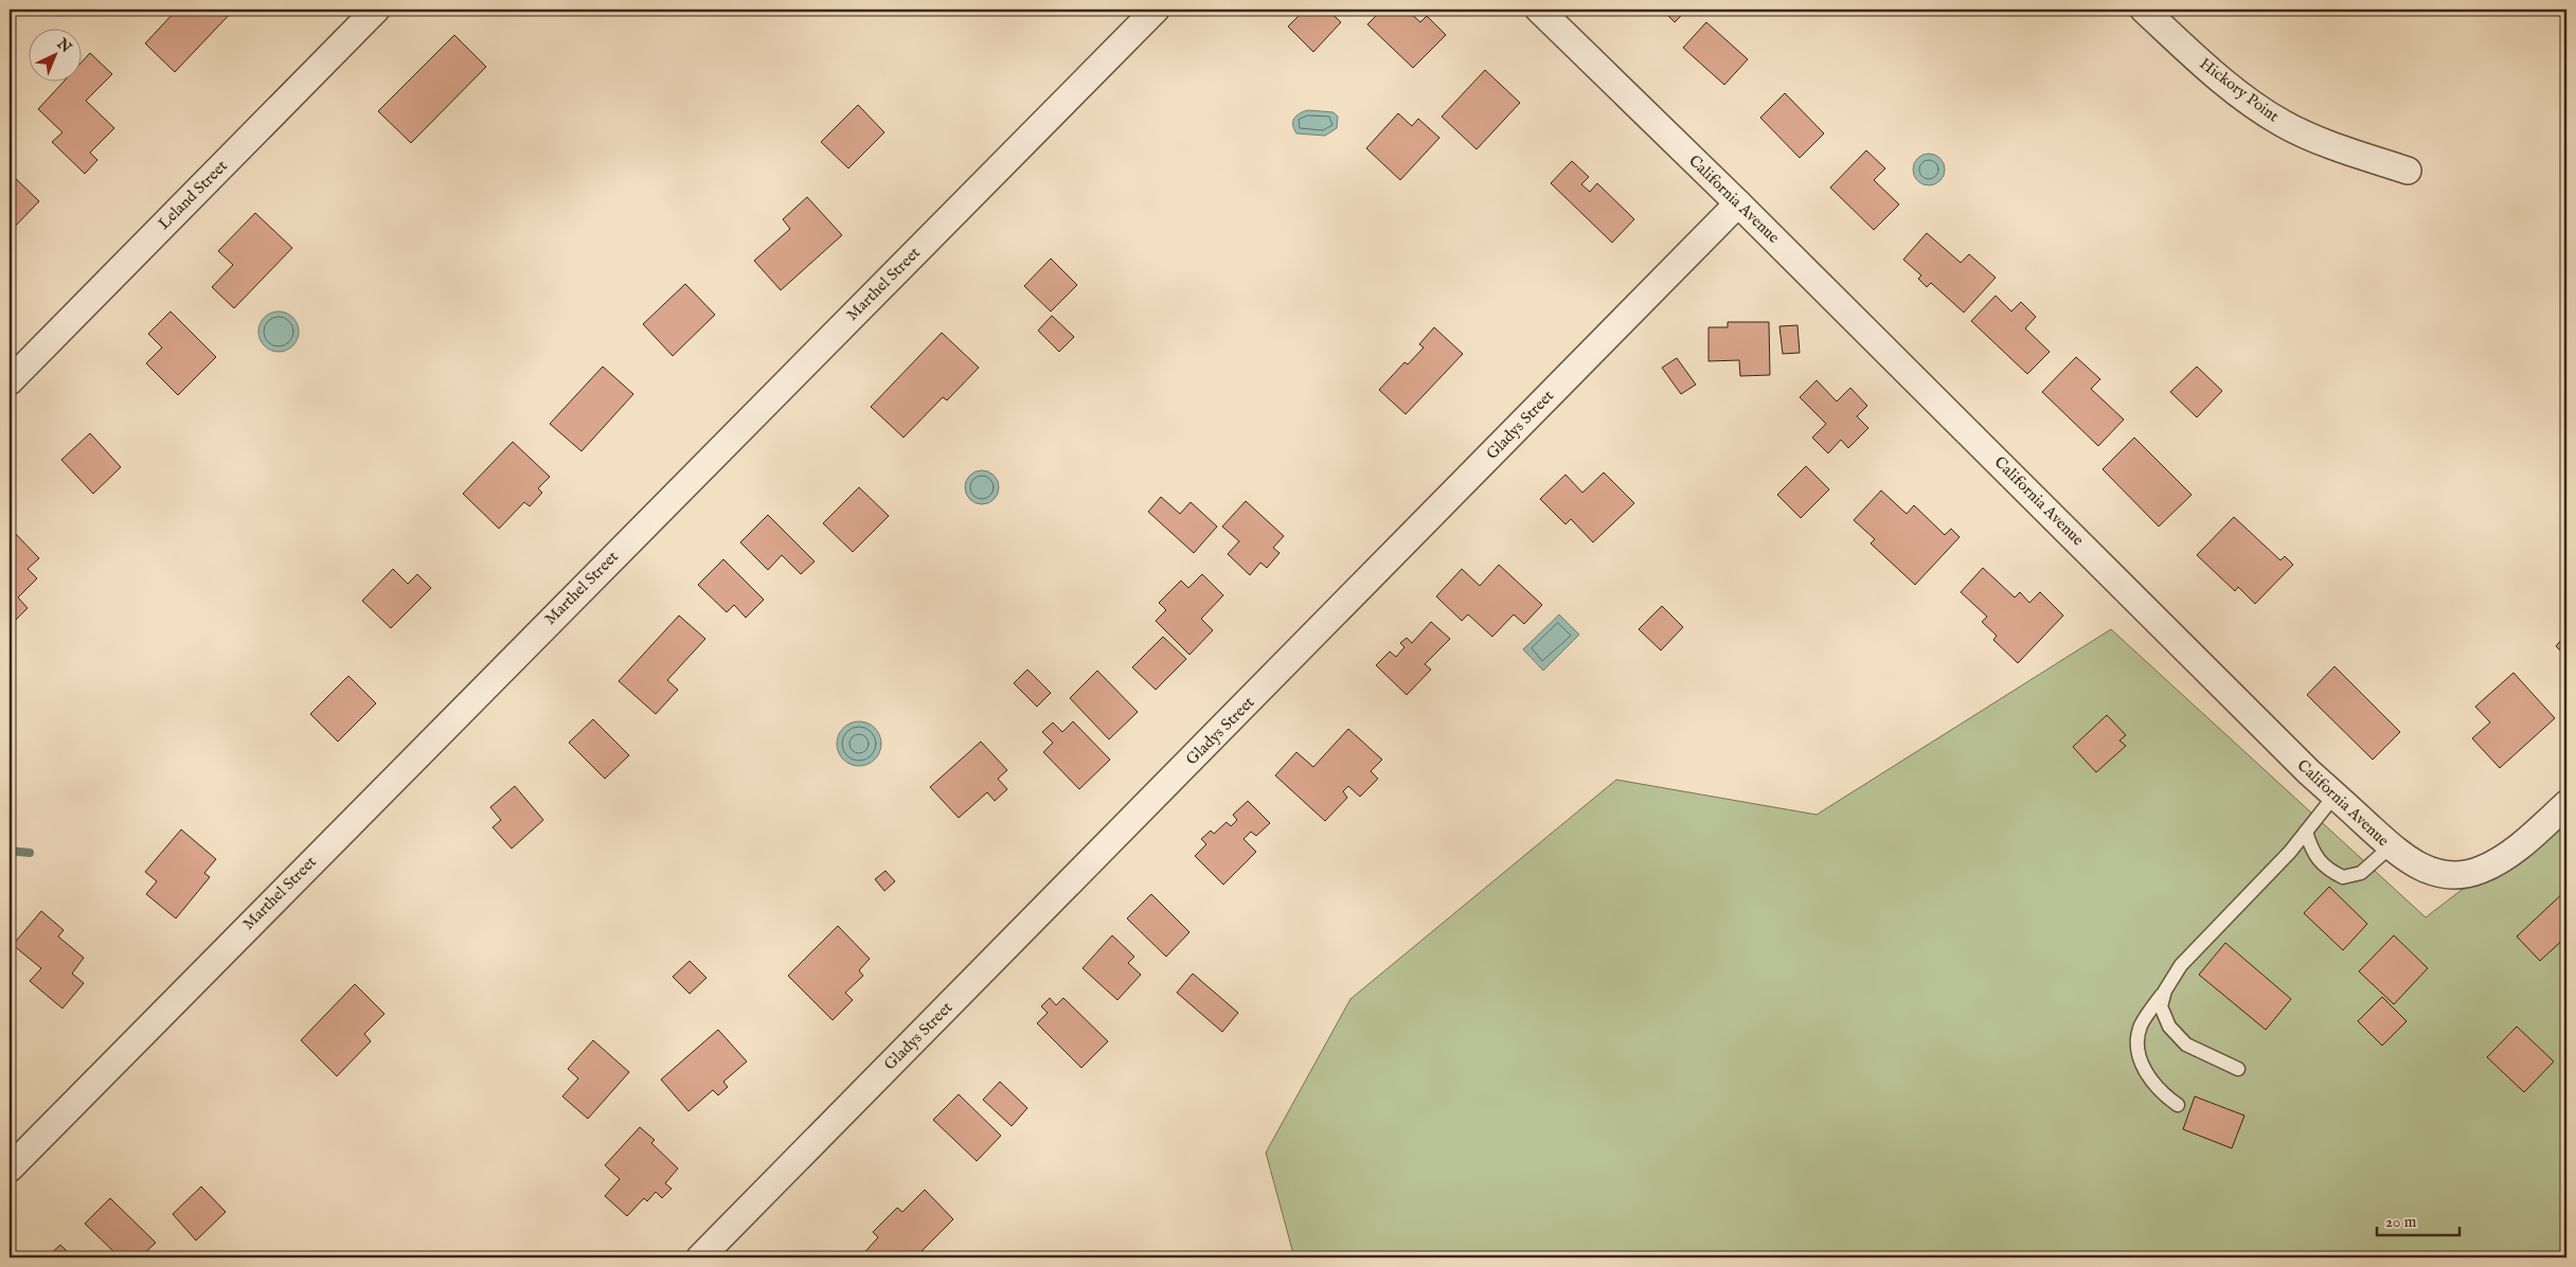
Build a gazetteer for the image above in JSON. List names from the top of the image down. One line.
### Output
{"streets":{"street":["Hickory Point","Leland Street","California Avenue","Marthel Street","Gladys Street"]},"crossings":[["California Avenue","Gladys Street"]],"scale_bar":"20 m","north":"top right"}
